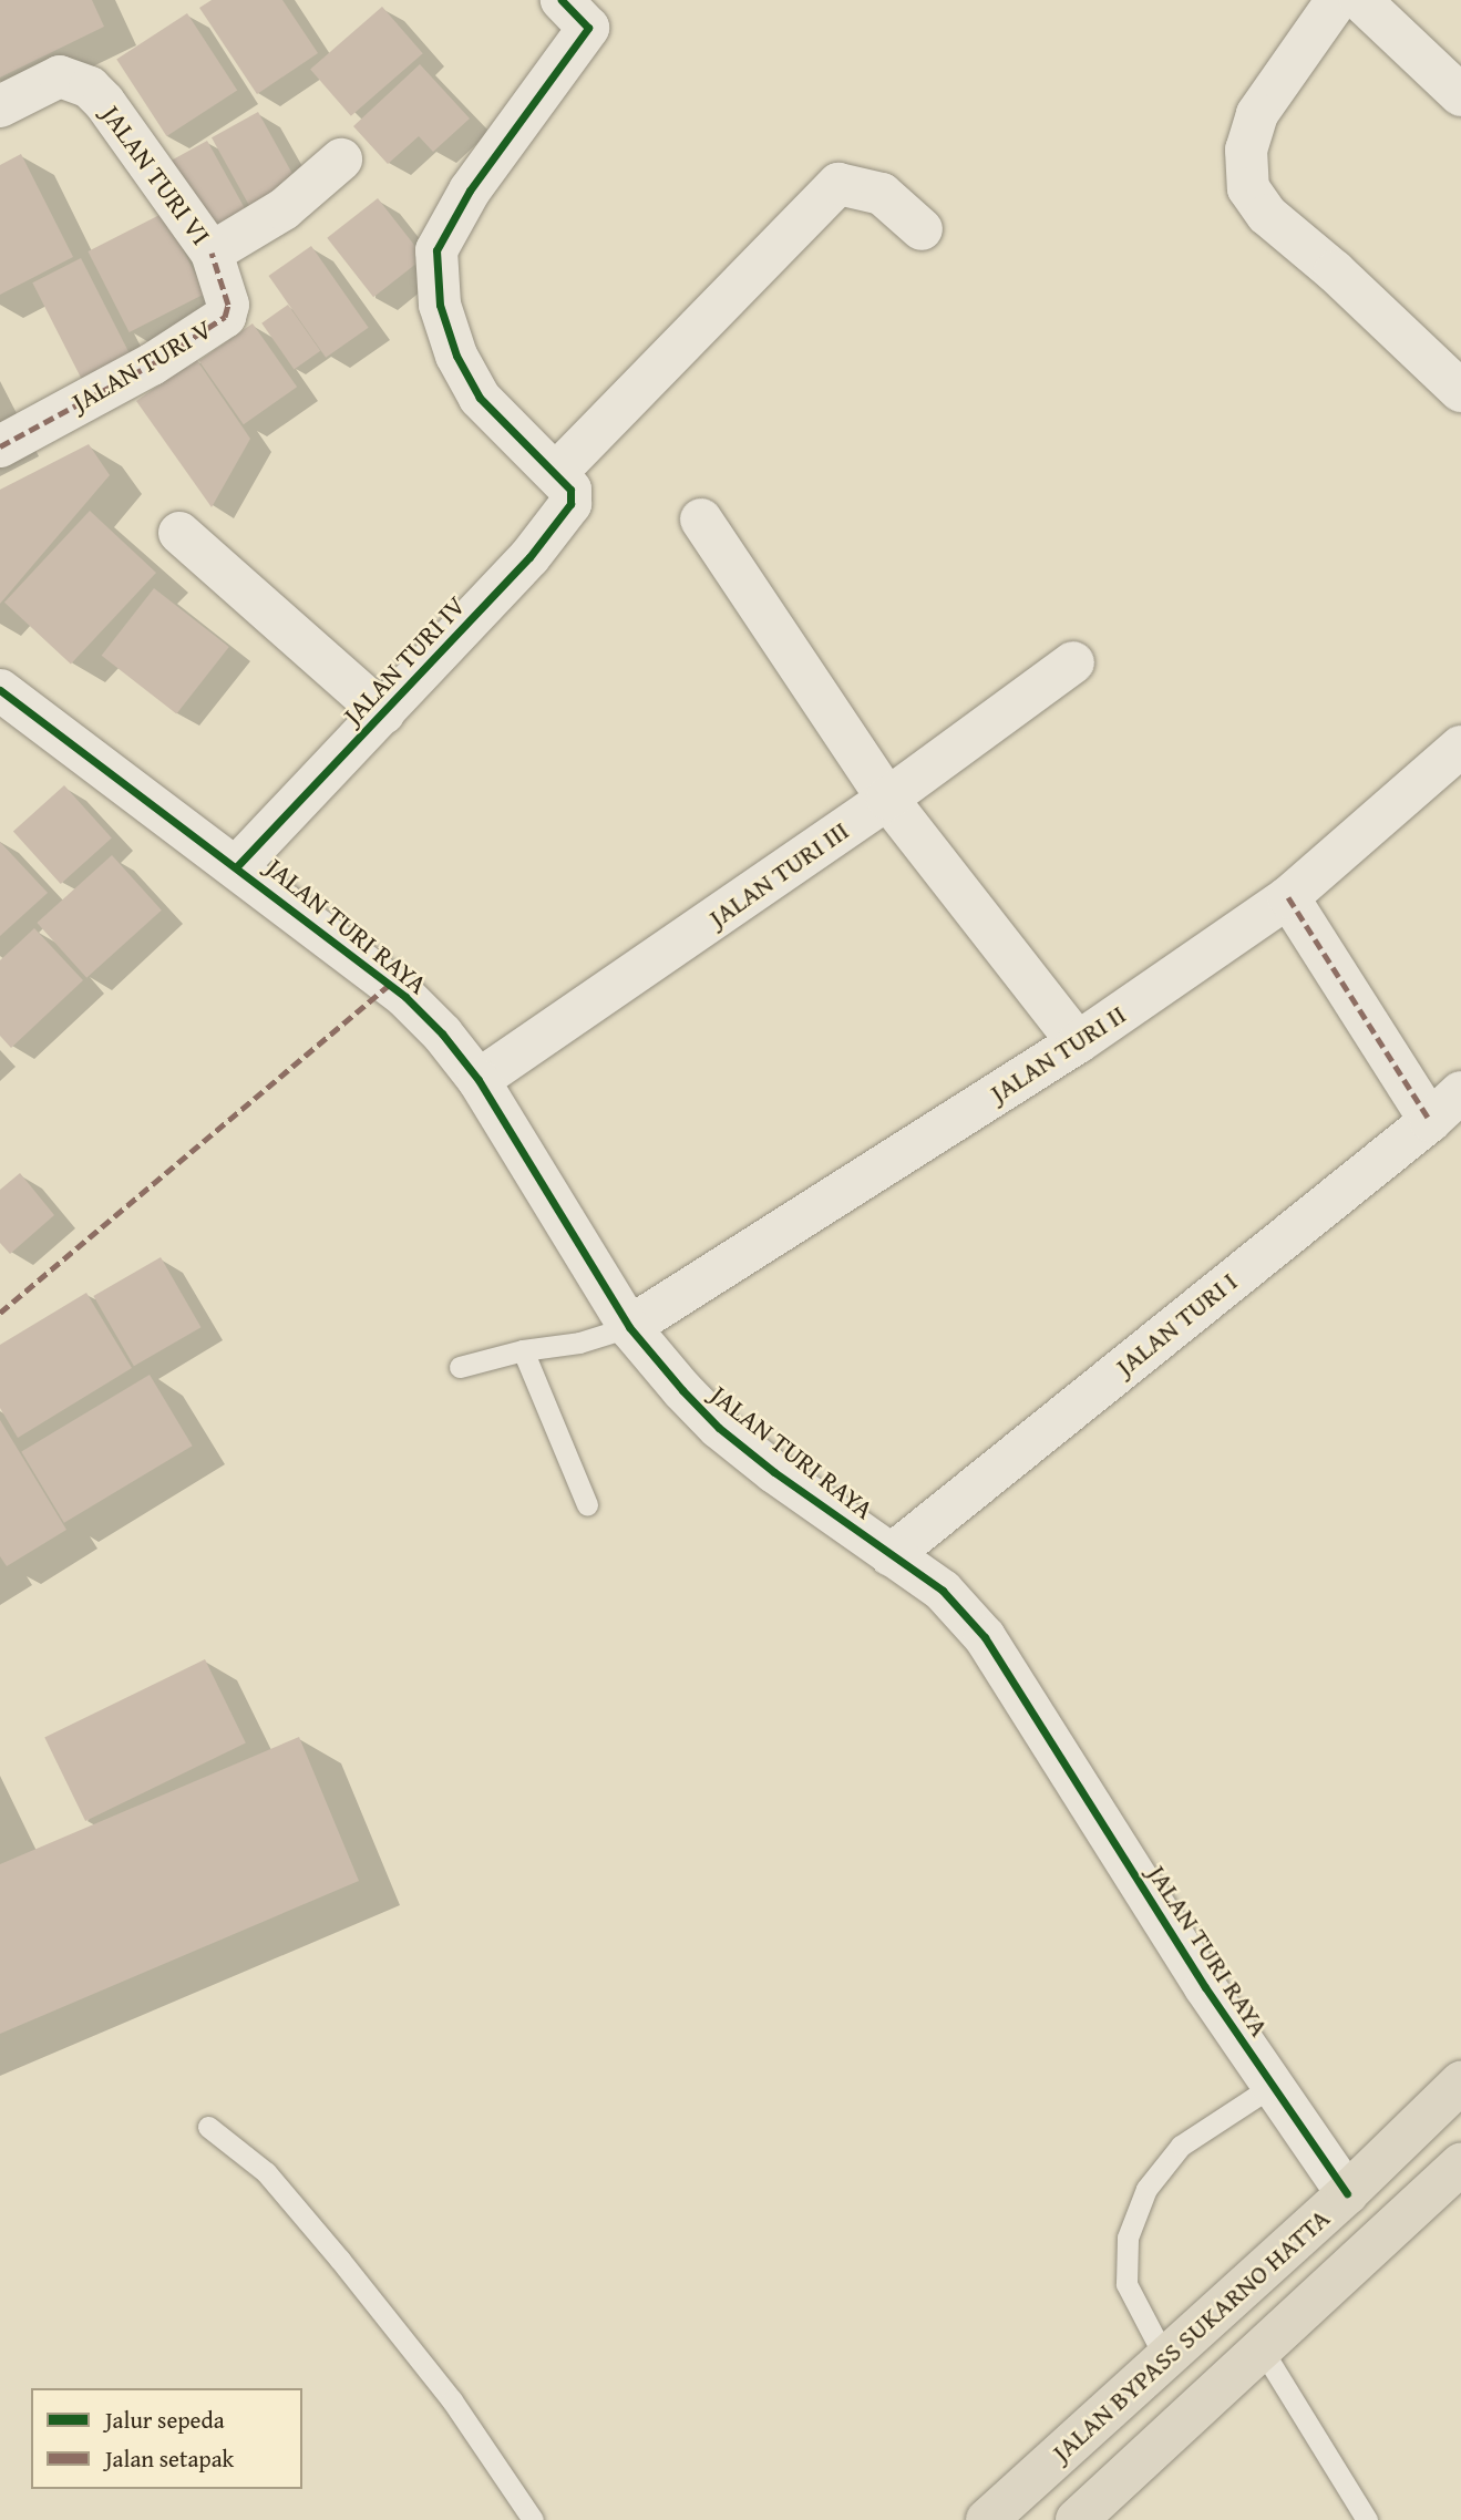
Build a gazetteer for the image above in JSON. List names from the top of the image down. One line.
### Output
{"streets":{"highway":["JALAN BYPASS SUKARNO HATTA"],"street":["JALAN TURI VI","JALAN TURI V","JALAN TURI IV","JALAN TURI III","JALAN TURI RAYA","JALAN TURI II","JALAN TURI I"]},"crossings":[["JALAN TURI VI","JALAN TURI V"],["JALAN TURI IV","JALAN TURI RAYA"],["JALAN TURI III","JALAN TURI RAYA"],["JALAN TURI RAYA","JALAN TURI II"],["JALAN TURI RAYA","JALAN TURI I"],["JALAN TURI RAYA","JALAN BYPASS SUKARNO HATTA"]],"legend":["Jalur sepeda","Jalan setapak"]}
